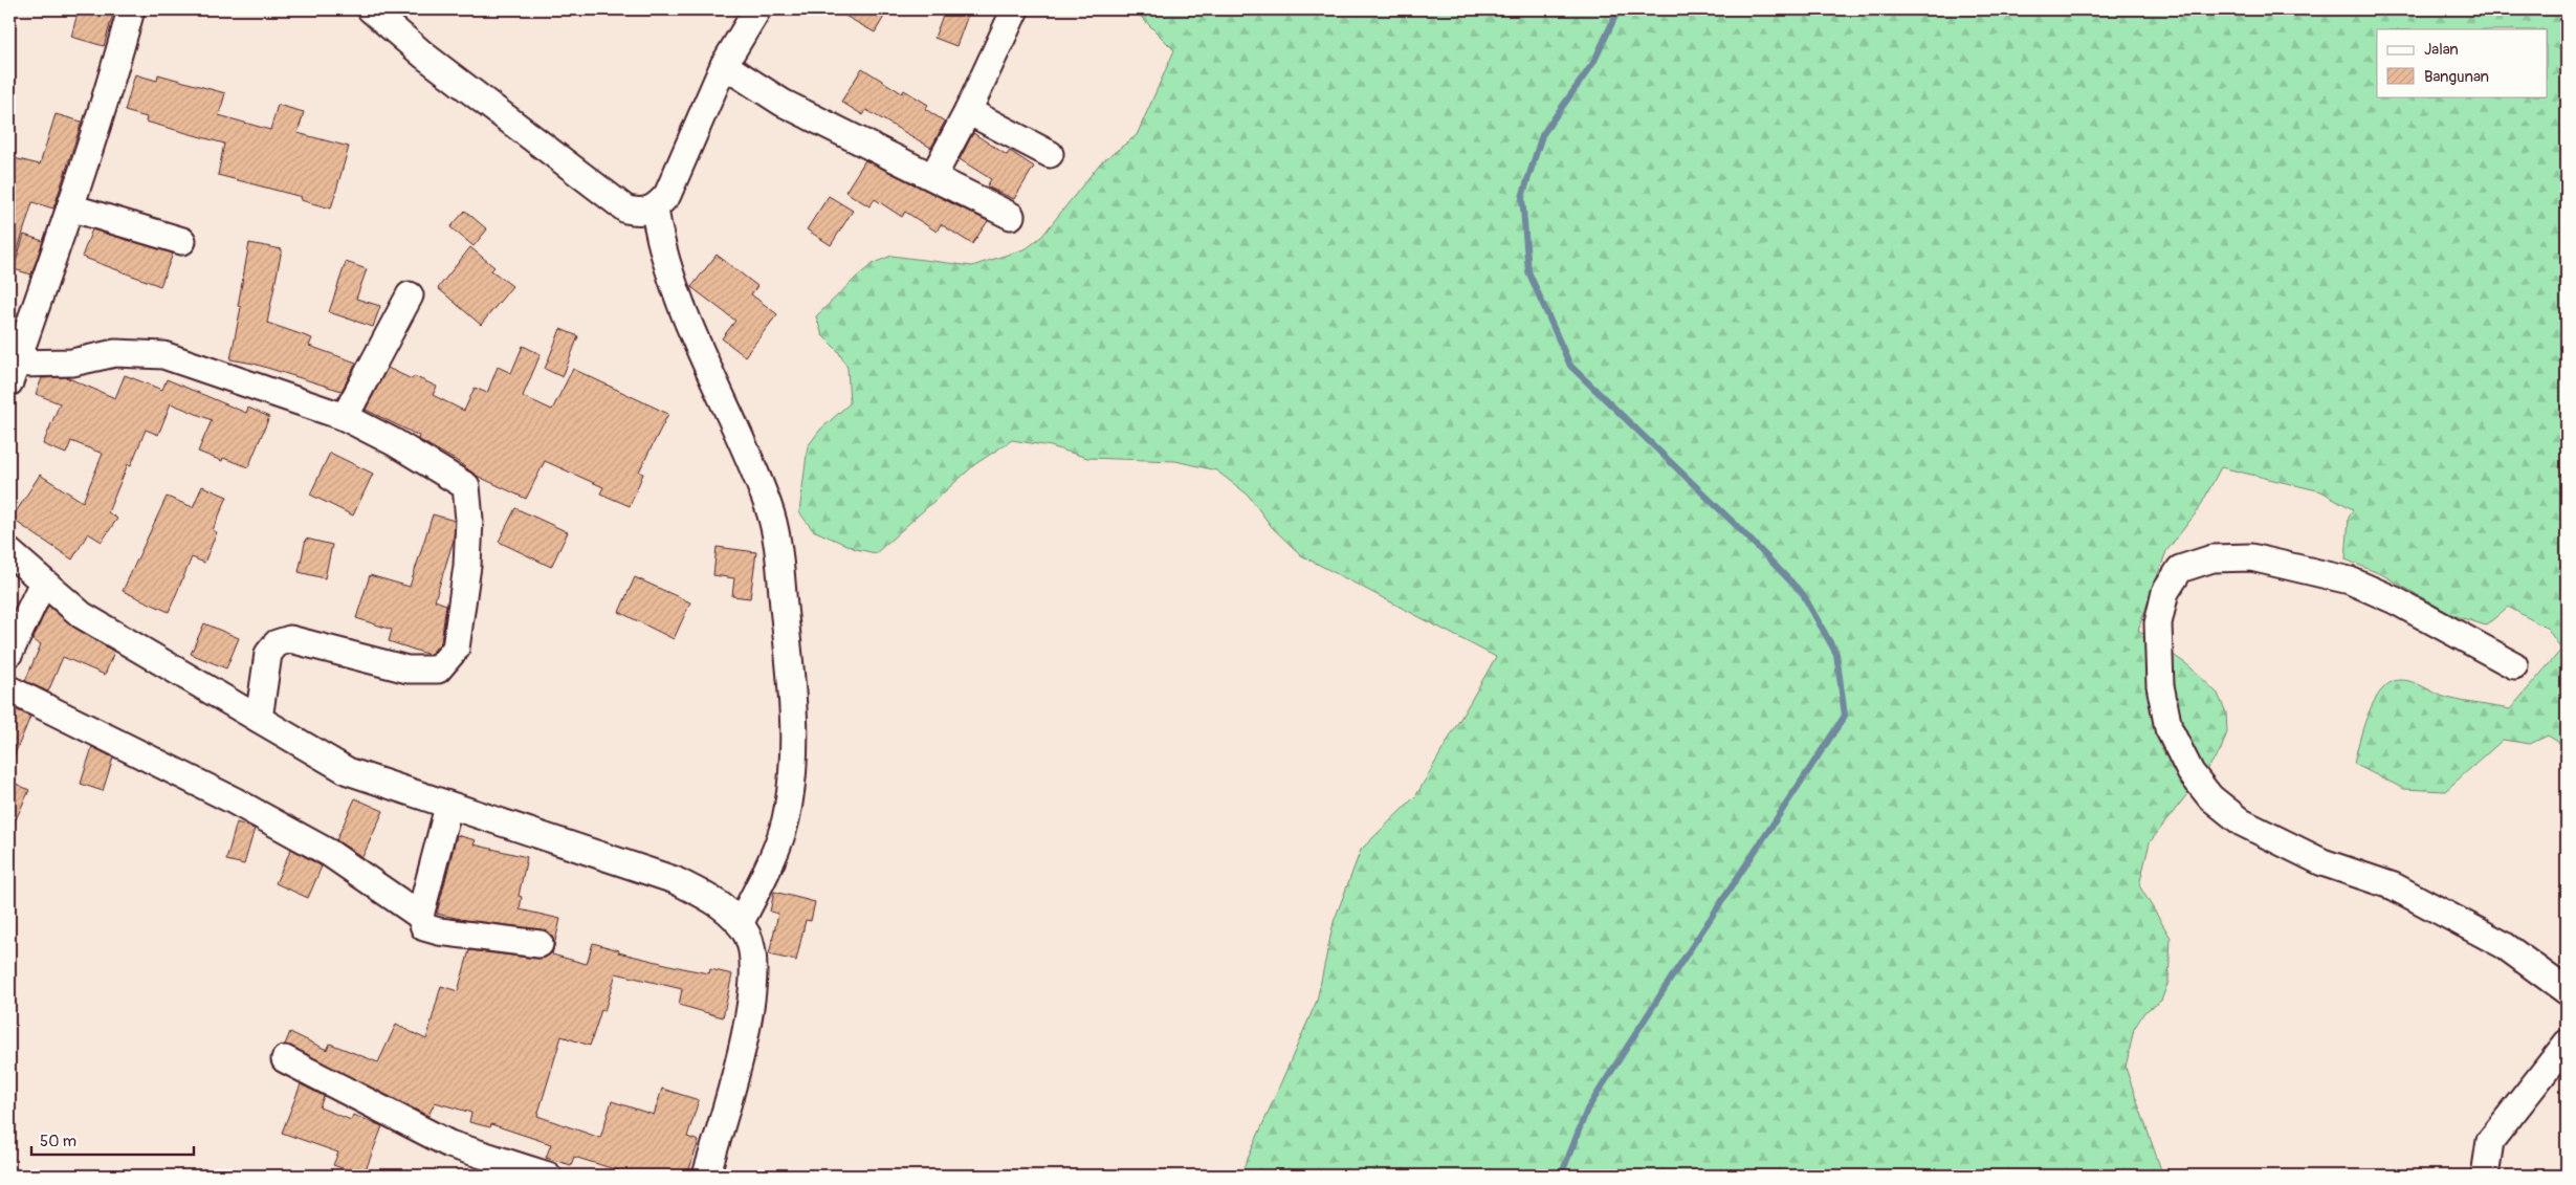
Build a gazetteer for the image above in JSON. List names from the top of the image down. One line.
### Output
{"legend":["Jalan","Bangunan"],"scale_bar":"50 m"}
